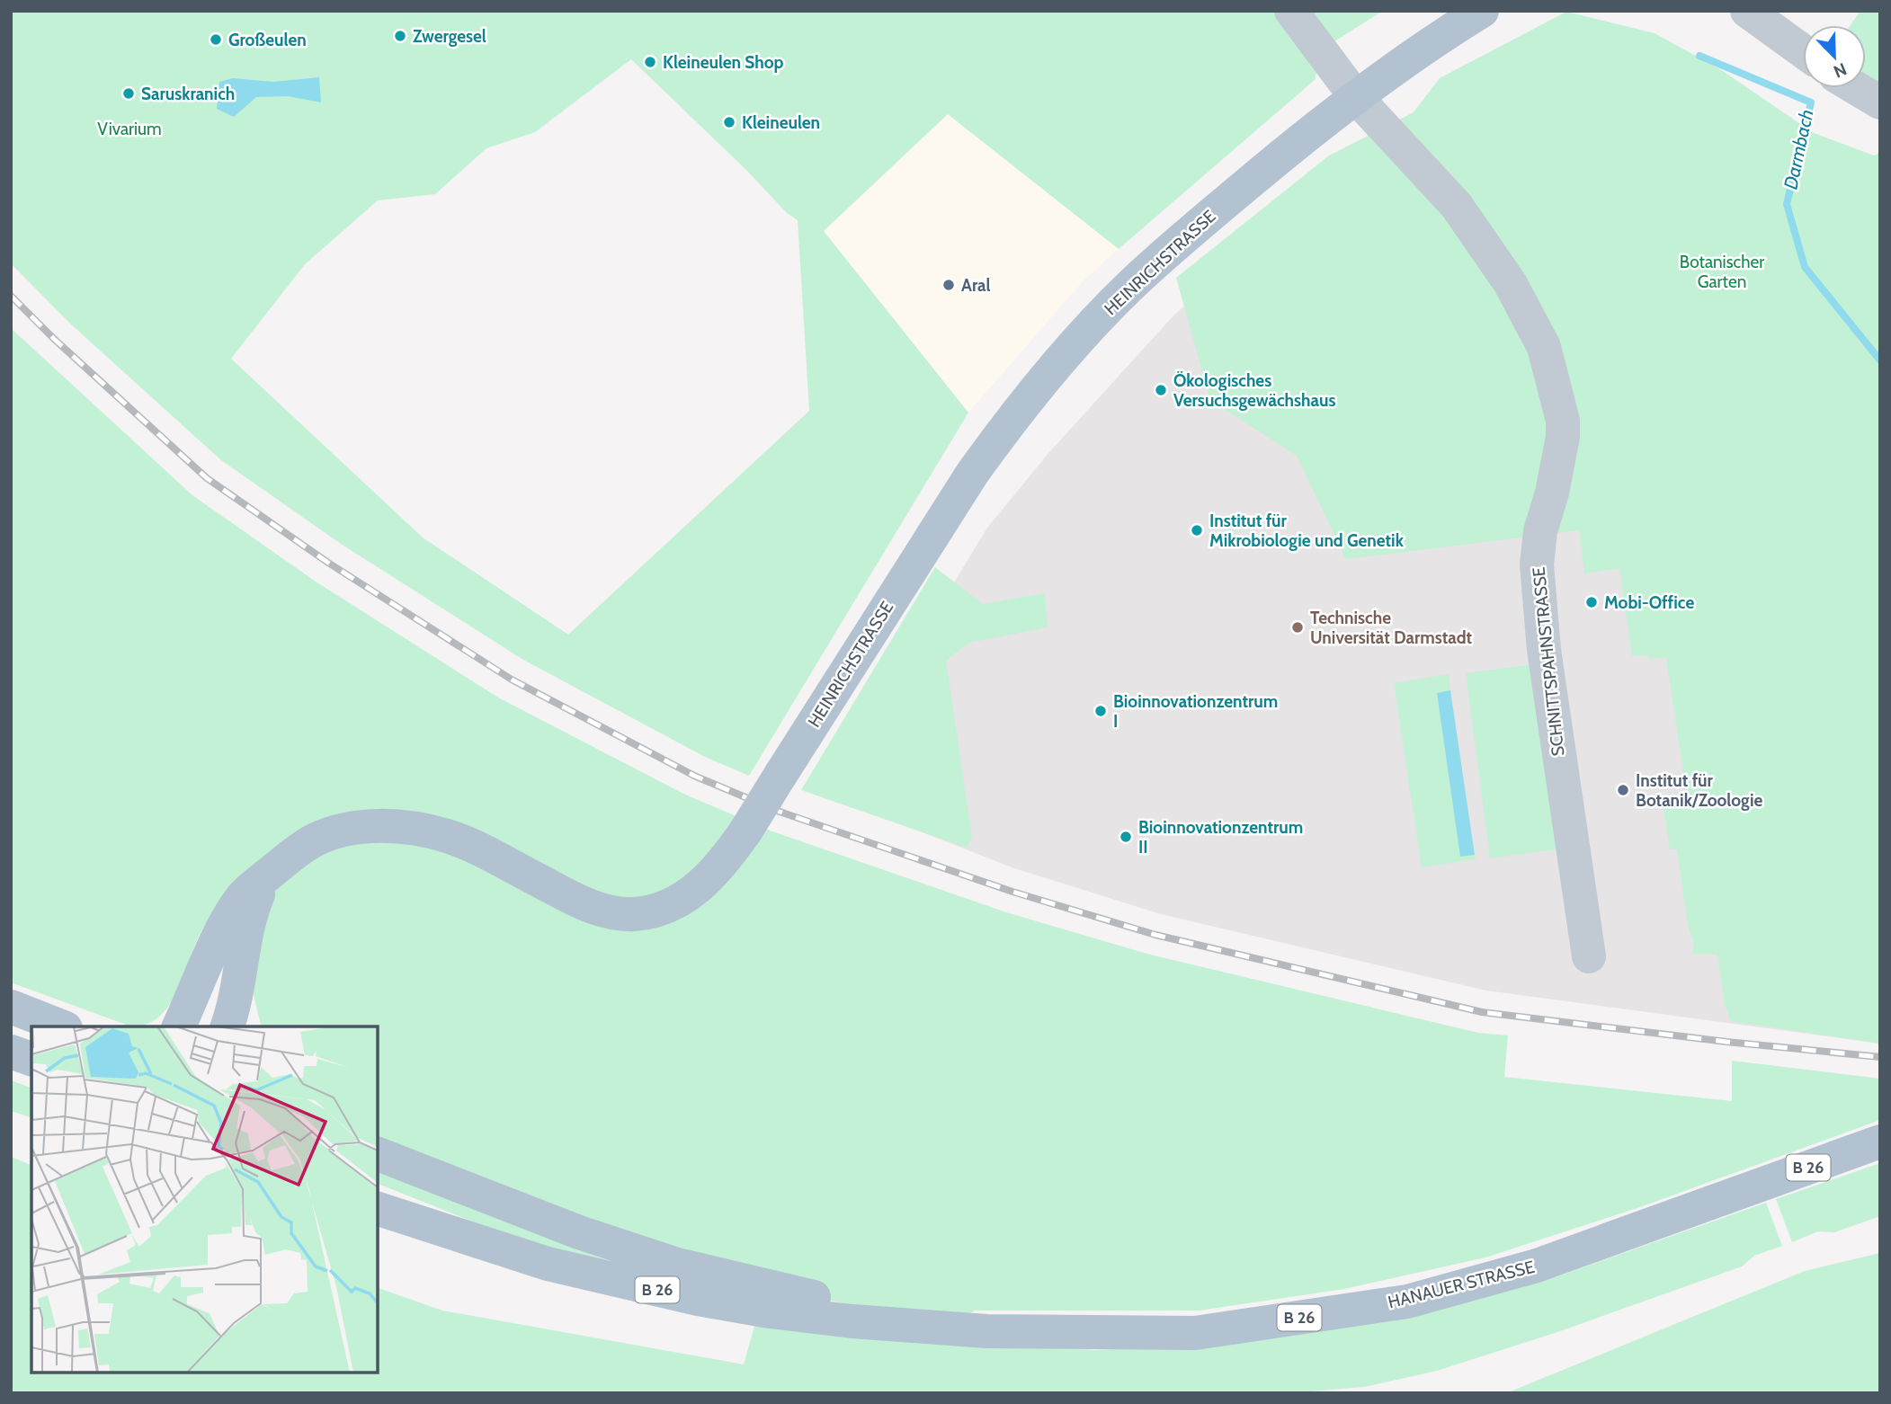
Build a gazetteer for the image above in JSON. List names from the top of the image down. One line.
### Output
{"streets":{"main road":["HEINRICHSTRASSE","B 26","HANAUER STRASSE"],"street":["SCHNITTSPAHNSTRASSE"]},"crossings":[["HEINRICHSTRASSE","SCHNITTSPAHNSTRASSE"],["B 26","HANAUER STRASSE"]],"water":["Darmbach"],"parks":["Vivarium","Botanischer Garten"],"places":["Zwergesel","Großeulen","Kleineulen Shop","Saruskranich","Kleineulen","Aral","Ökologisches Versuchsgewächshaus","Institut für Mikrobiologie und Genetik","Mobi-Office","Technische Universität Darmstadt","Bioinnovationzentrum I","Institut für Botanik/Zoologie","Bioinnovationzentrum II"],"north":"bottom right"}
